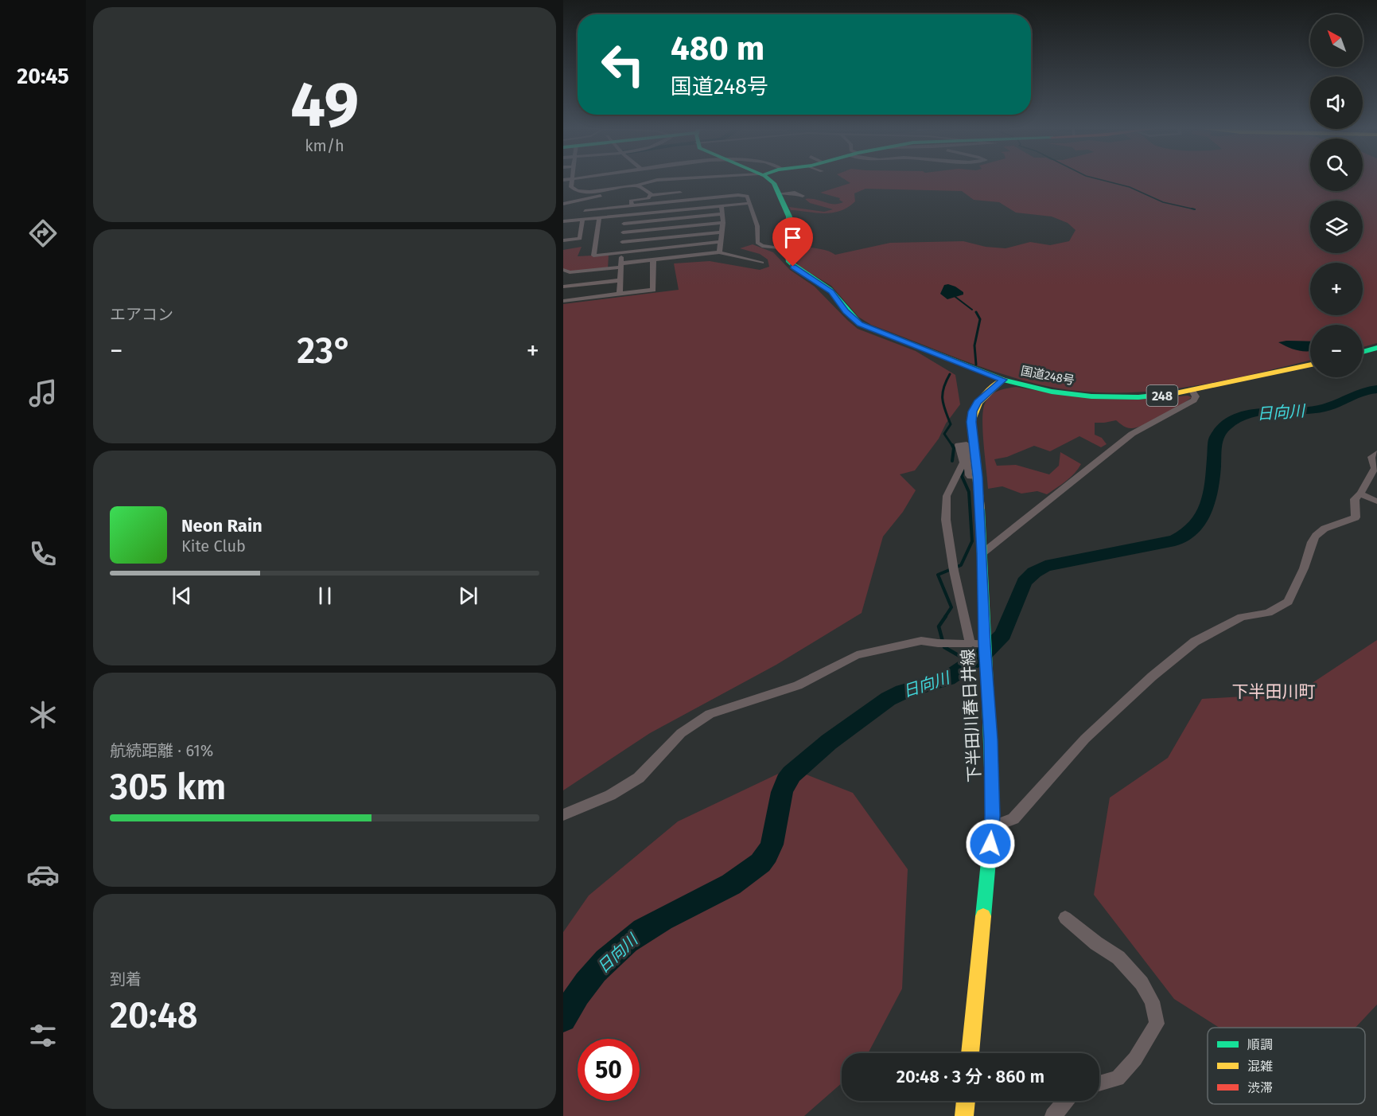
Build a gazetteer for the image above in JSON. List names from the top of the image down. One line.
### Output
{"streets":{"main road":["国道248号","248","下半田川春日井線"]},"crossings":[["国道248号","下半田川春日井線"]],"districts":["下半田川町"],"water":["日向川"],"legend":["順調","混雑","渋滞"],"north":"top left","page":{"tabs":"20:45","tile":[["49","km/h"],"エアコン",["航続距離 · 61%","305 km"],["到着","20:48"]],"map_buttons":["+","−"],"turn":["480 m","国道248号"],"heat":["−","23°","+"],"song":["Neon Rain","Kite Club"],"limit":"50","trip":"20:48 · 3 分 · 860 m"}}
